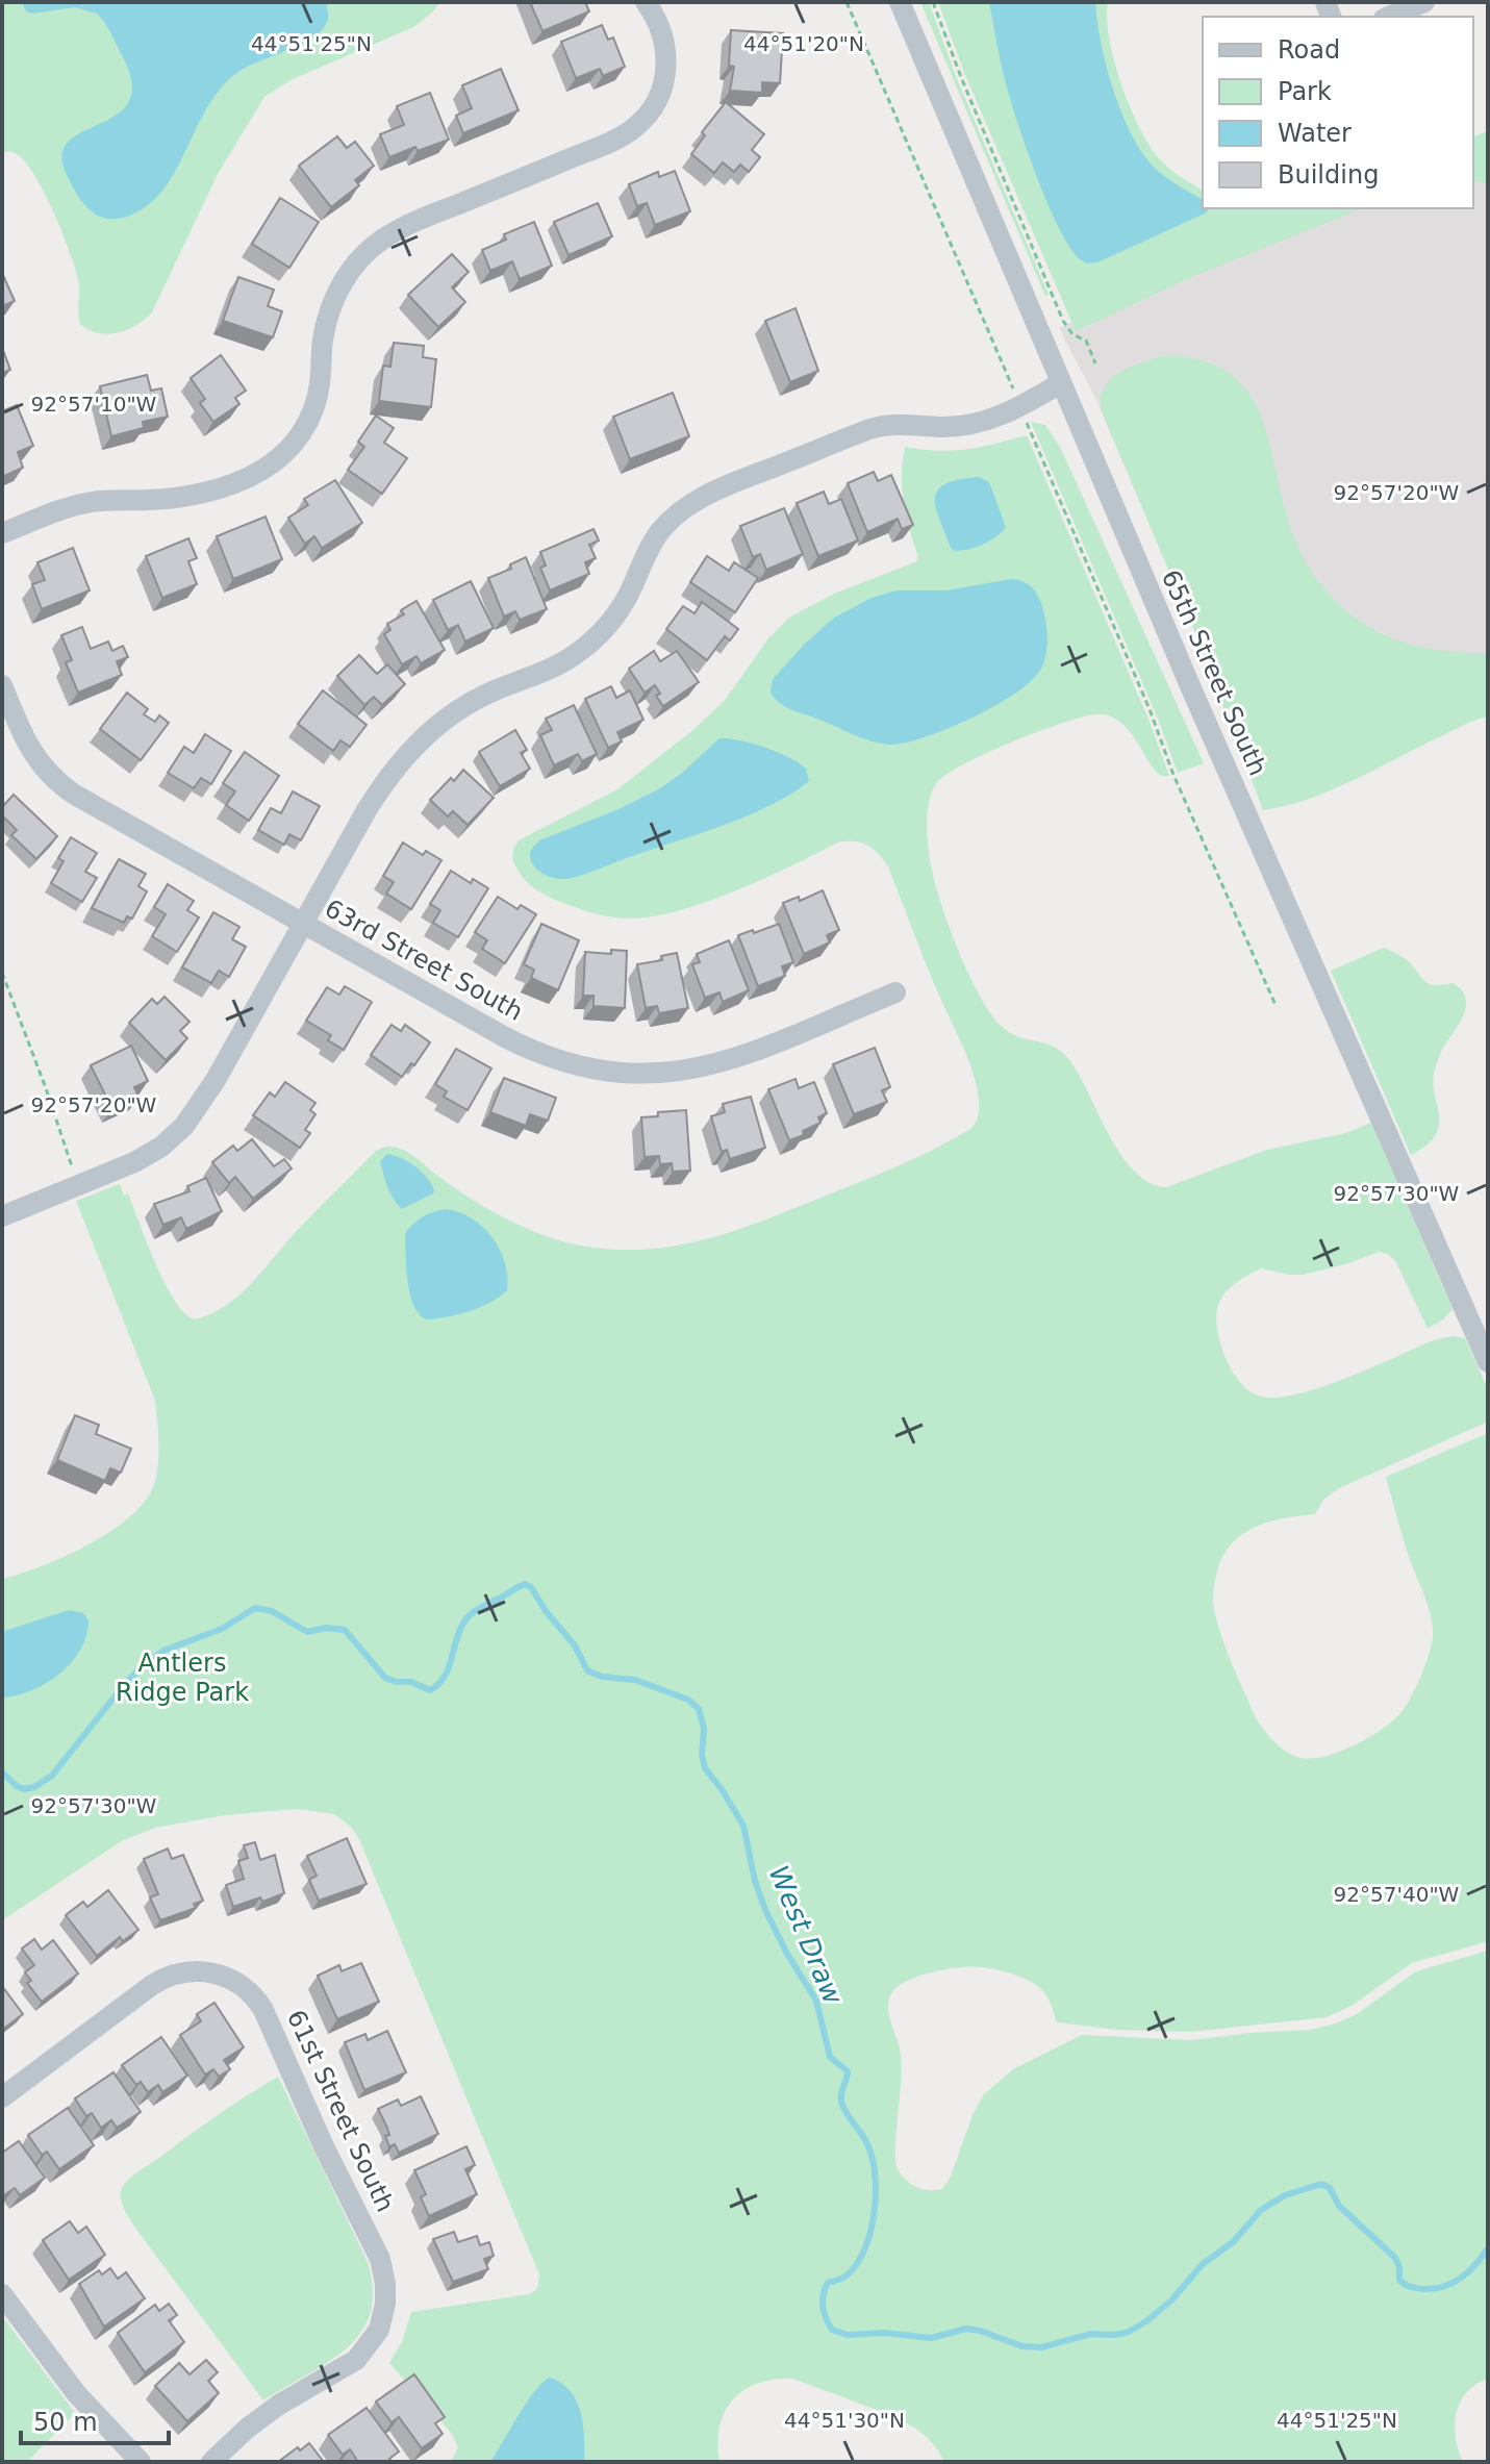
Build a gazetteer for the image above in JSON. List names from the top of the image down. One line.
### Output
{"streets":{"street":["65th Street South","63rd Street South","61st Street South"]},"water":["West Draw"],"parks":["Antlers Ridge Park"],"legend":["Road","Park","Water","Building"],"scale_bar":"50 m","coordinates":["44°51'25\"N","44°51'20\"N","92°57'10\"W","92°57'20\"W","92°57'30\"W","92°57'40\"W","44°51'30\"N"]}
